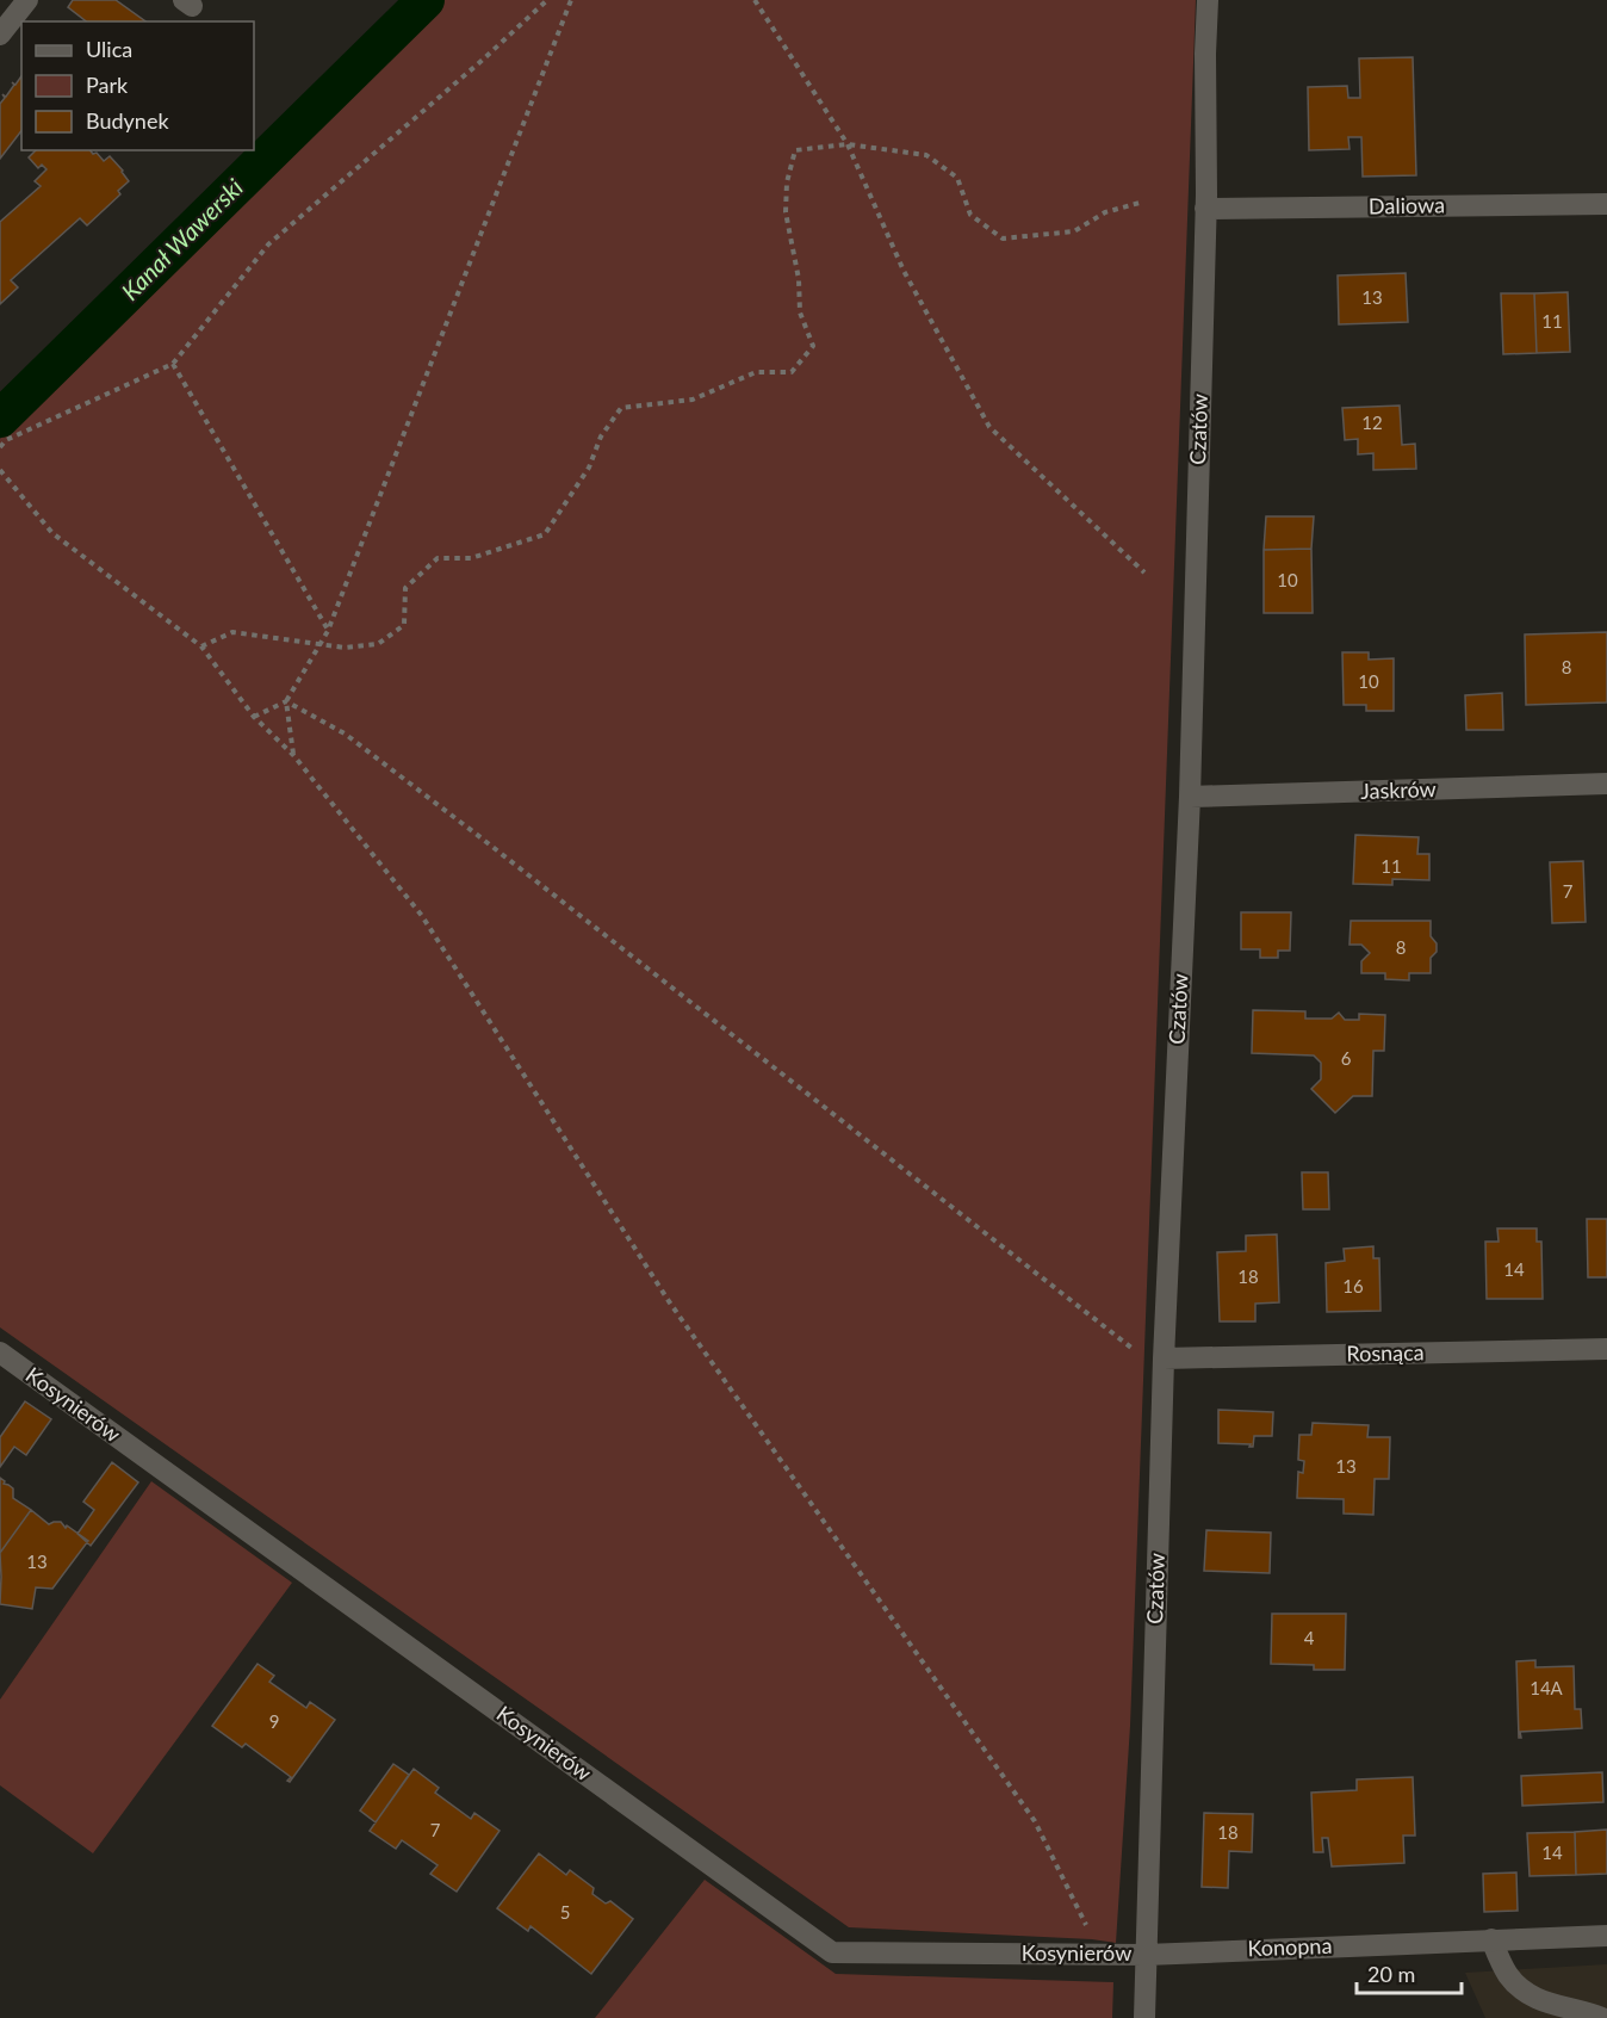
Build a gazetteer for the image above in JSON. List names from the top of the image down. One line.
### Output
{"streets":{"street":["Daliowa","Czatów","Jaskrów","Rosnąca","Kosynierów","Konopna"]},"crossings":[["Daliowa","Czatów"],["Czatów","Jaskrów"],["Czatów","Rosnąca"],["Czatów","Kosynierów"],["Czatów","Konopna"],["Kosynierów","Konopna"]],"water":["Kanał Wawerski"],"house_numbers":["13","11","12","10","8","10","11","7","8","6","14","18","16","13","13","4","14A","9","7","18","14","5"],"legend":["Ulica","Park","Budynek"],"scale_bar":"20 m"}
